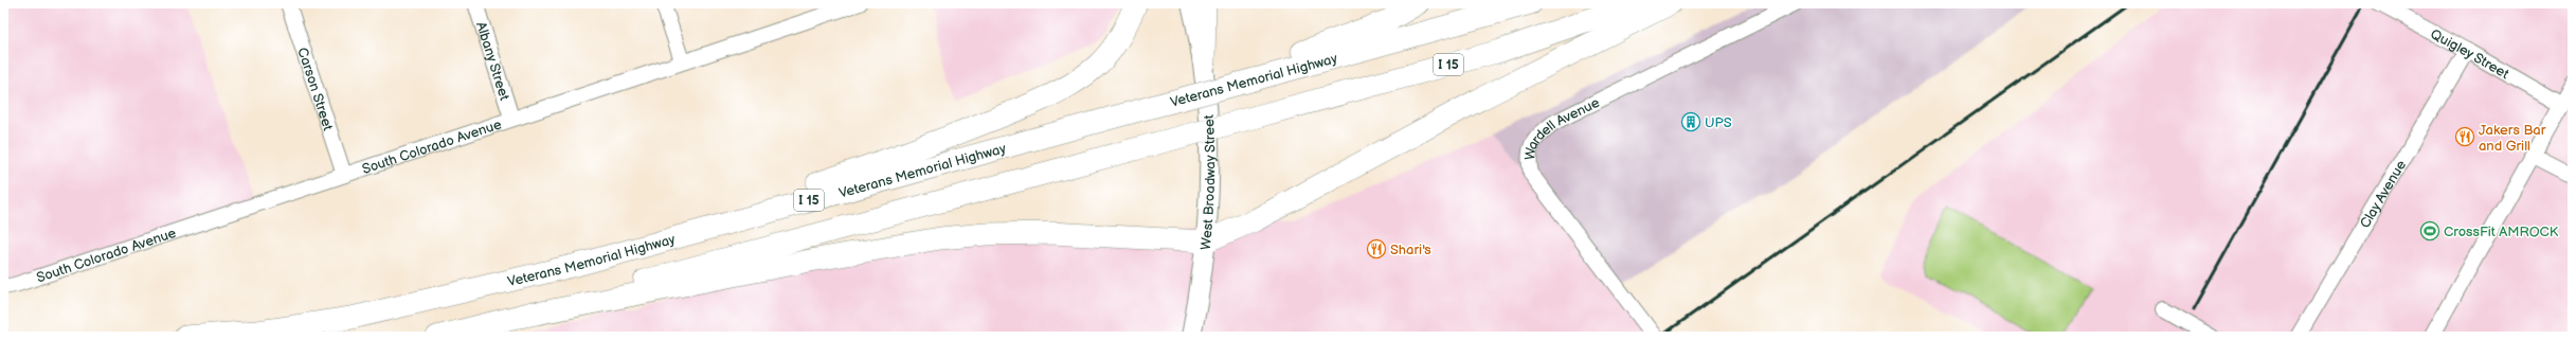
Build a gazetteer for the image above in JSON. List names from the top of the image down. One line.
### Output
{"streets":{"highway":["I 15","Veterans Memorial Highway"],"main road":["West Broadway Street"],"street":["Quigley Street","Albany Street","Carson Street","Wardell Avenue","South Colorado Avenue","Clay Avenue"]},"crossings":[["Quigley Street","Clay Avenue"],["Albany Street","South Colorado Avenue"],["Carson Street","South Colorado Avenue"]],"places":{"building":["UPS"],"restaurant":["Jakers Bar and Grill","Shari's"],"sports":["CrossFit AMROCK"]}}
